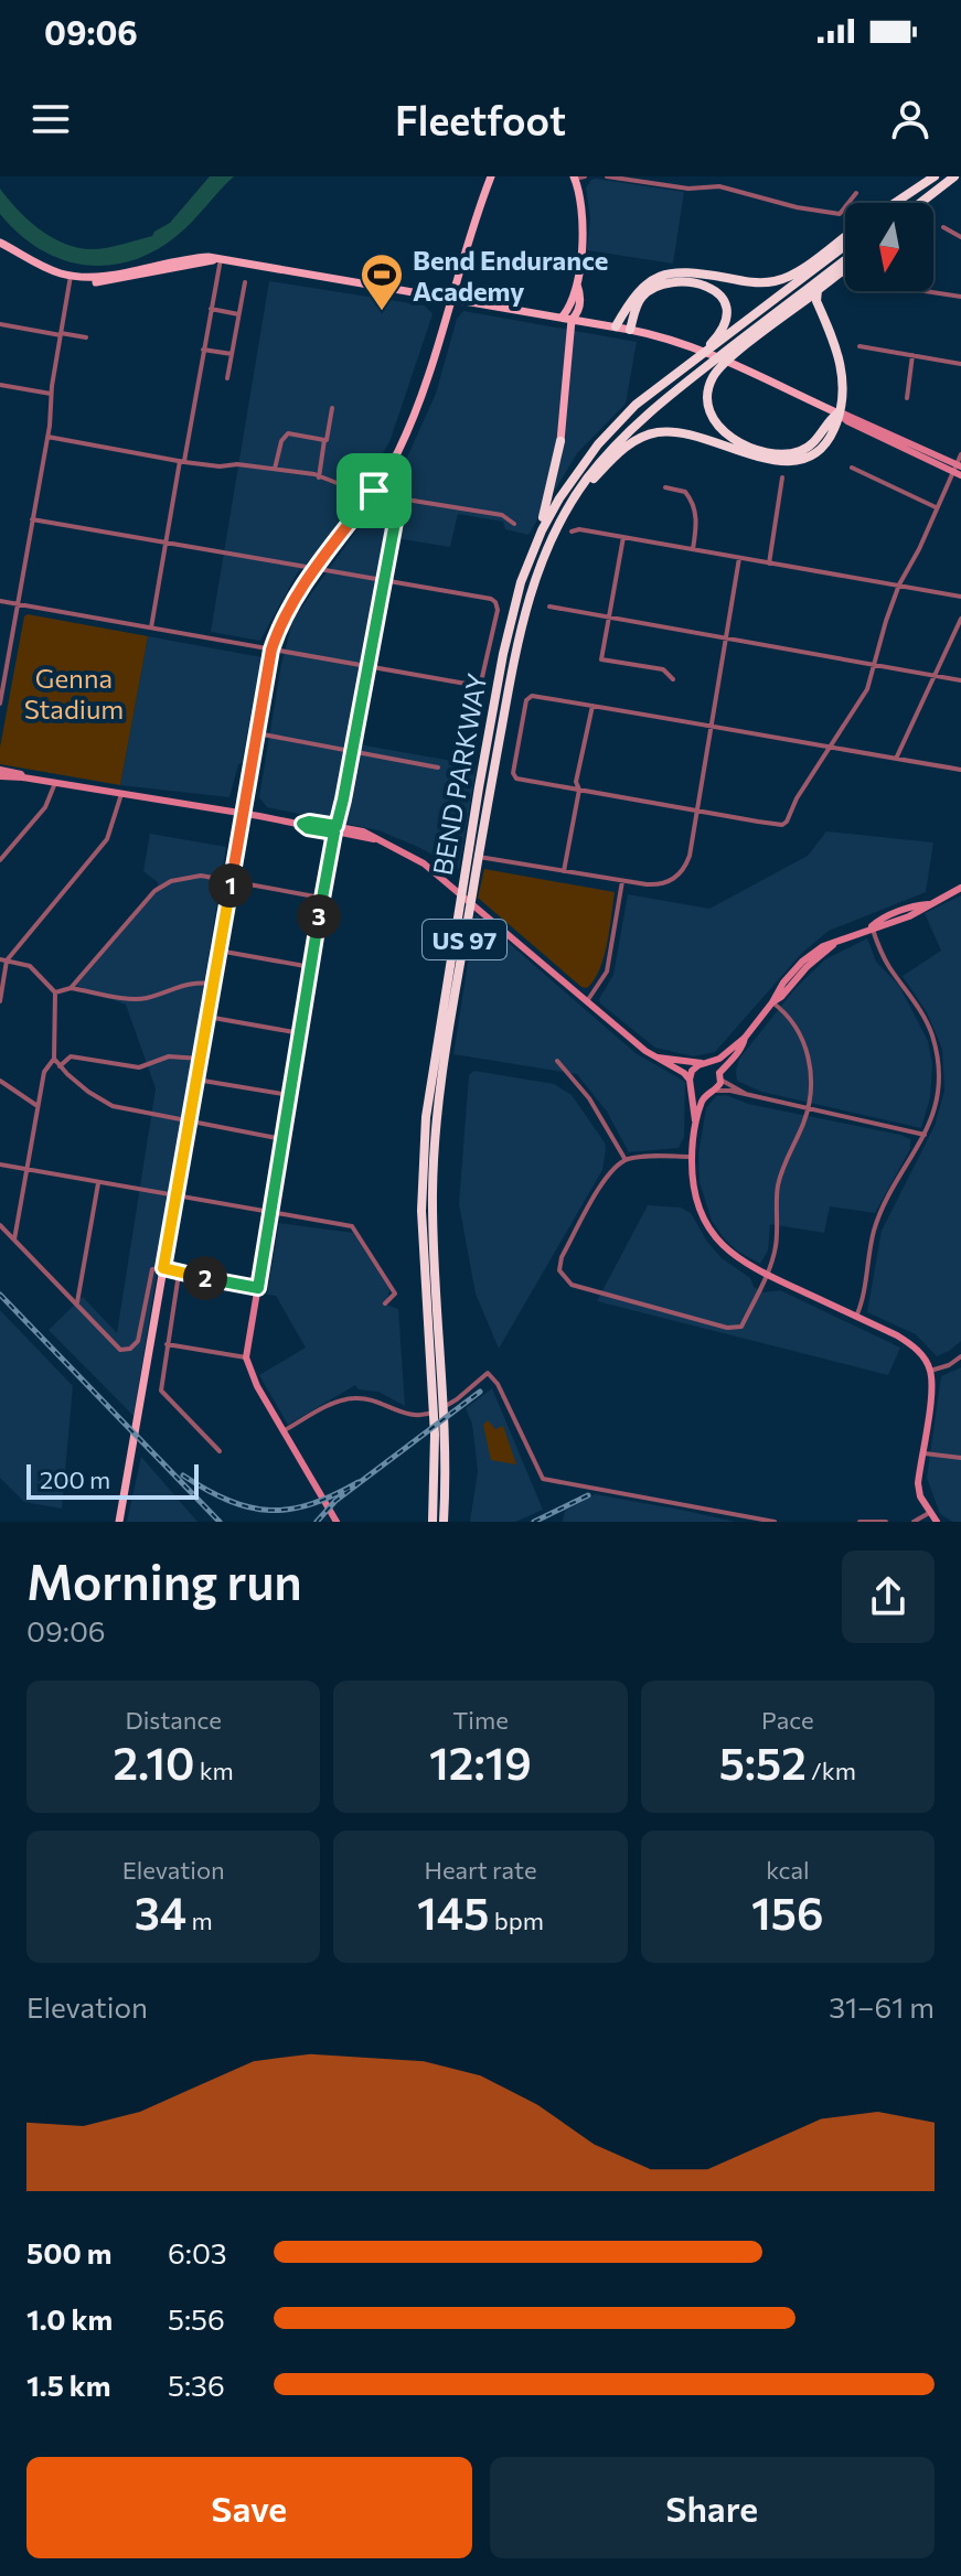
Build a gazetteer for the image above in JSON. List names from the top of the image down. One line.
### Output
{"streets":{"highway":["BEND PARKWAY","US 97"]},"parks":["Genna Stadium"],"places":{"sports":["Bend Endurance Academy"]},"scale_bar":"200 m","north":"bottom","page":{"status":"09:06","header":"Fleetfoot","pins":["1","3","2"],"scale":"200 m","heading":["Morning run","09:06"],"stats":[["Distance","2.10 km"],["Time","12:19"],["Pace","5:52 /km"],["Elevation","34 m"],["Heart rate","145 bpm"],["kcal","156"]],"chart":["Elevation","31–61 m"],"list":[{"name":"500 m","note":"6:03"},{"name":"1.0 km","note":"5:56"},{"name":"1.5 km","note":"5:36"}],"buttons":["Save","Share"]}}
